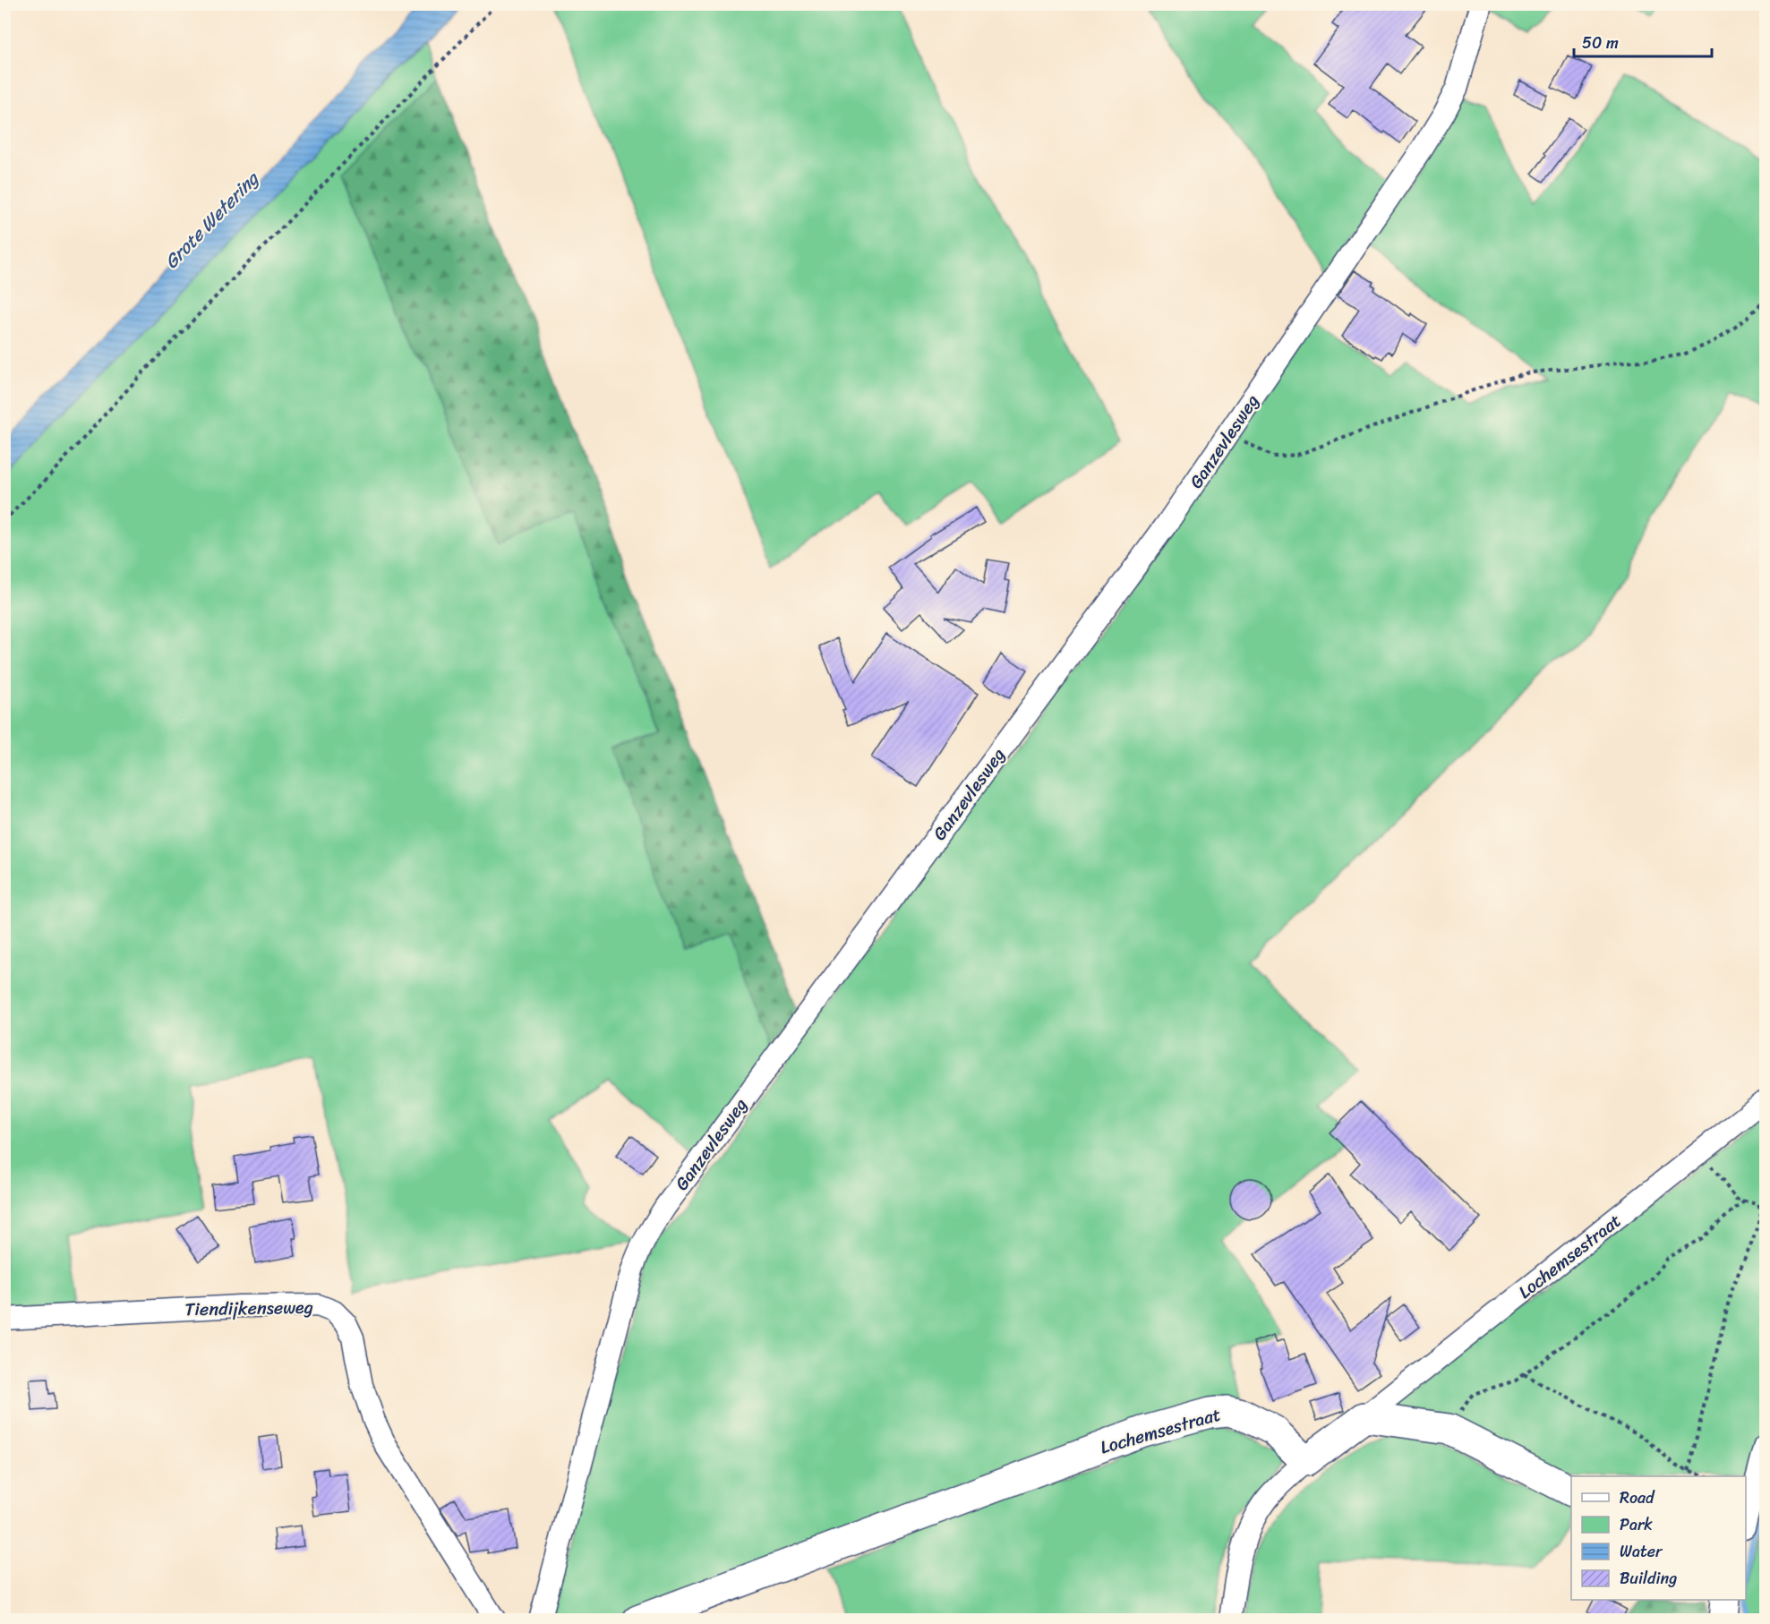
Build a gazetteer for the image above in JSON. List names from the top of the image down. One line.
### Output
{"streets":{"street":["Ganzevlesweg","Lochemsestraat","Tiendijkenseweg"]},"water":["Grote Wetering"],"legend":["Road","Park","Water","Building"],"scale_bar":"50 m"}
